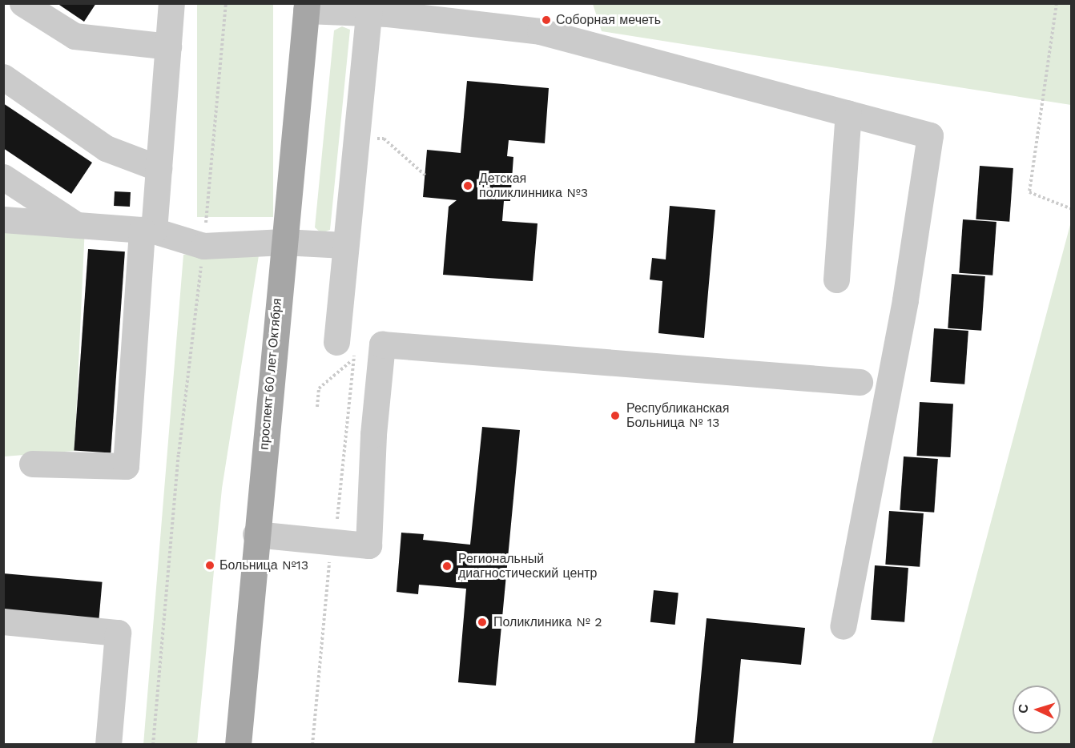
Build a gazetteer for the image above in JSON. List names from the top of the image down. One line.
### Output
{"streets":{"main road":["проспект 60 лет Октября"]},"places":["Соборная мечеть","Детская поликлинника №3","Республиканская Больница № 13","Больница №13","Региональный диагностический центр","Поликлиника № 2"],"north":"left"}
